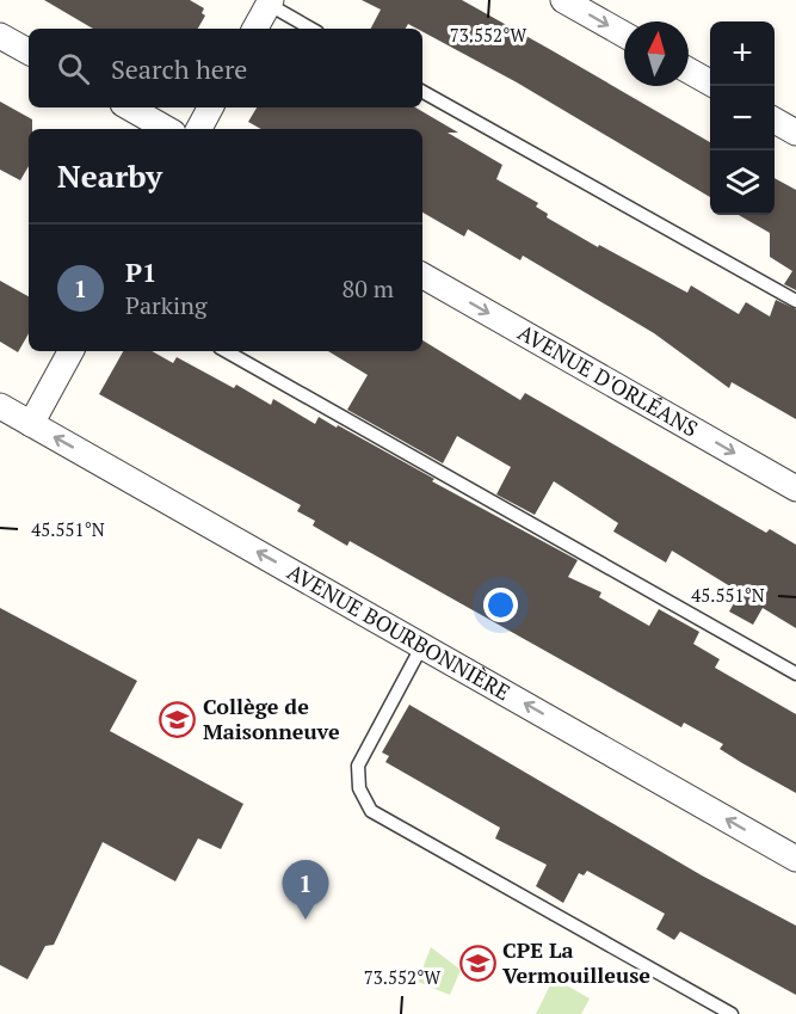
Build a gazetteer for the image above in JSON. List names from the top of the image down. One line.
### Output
{"streets":{"street":["AVENUE D'ORLÉANS","AVENUE BOURBONNIÈRE"]},"one_way":["AVENUE D'ORLÉANS","AVENUE BOURBONNIÈRE"],"places":{"school or university":["Collège de Maisonneuve","CPE La Vermouilleuse"]},"north":"top","page":{"map_buttons":["+","−"],"search":"Search here","heading":"Nearby","list":[{"mark":"1","name":"P1","note":"Parking","value":"80 m"}],"pins":"1"},"coordinates":["73.552°W","45.551°N"]}
